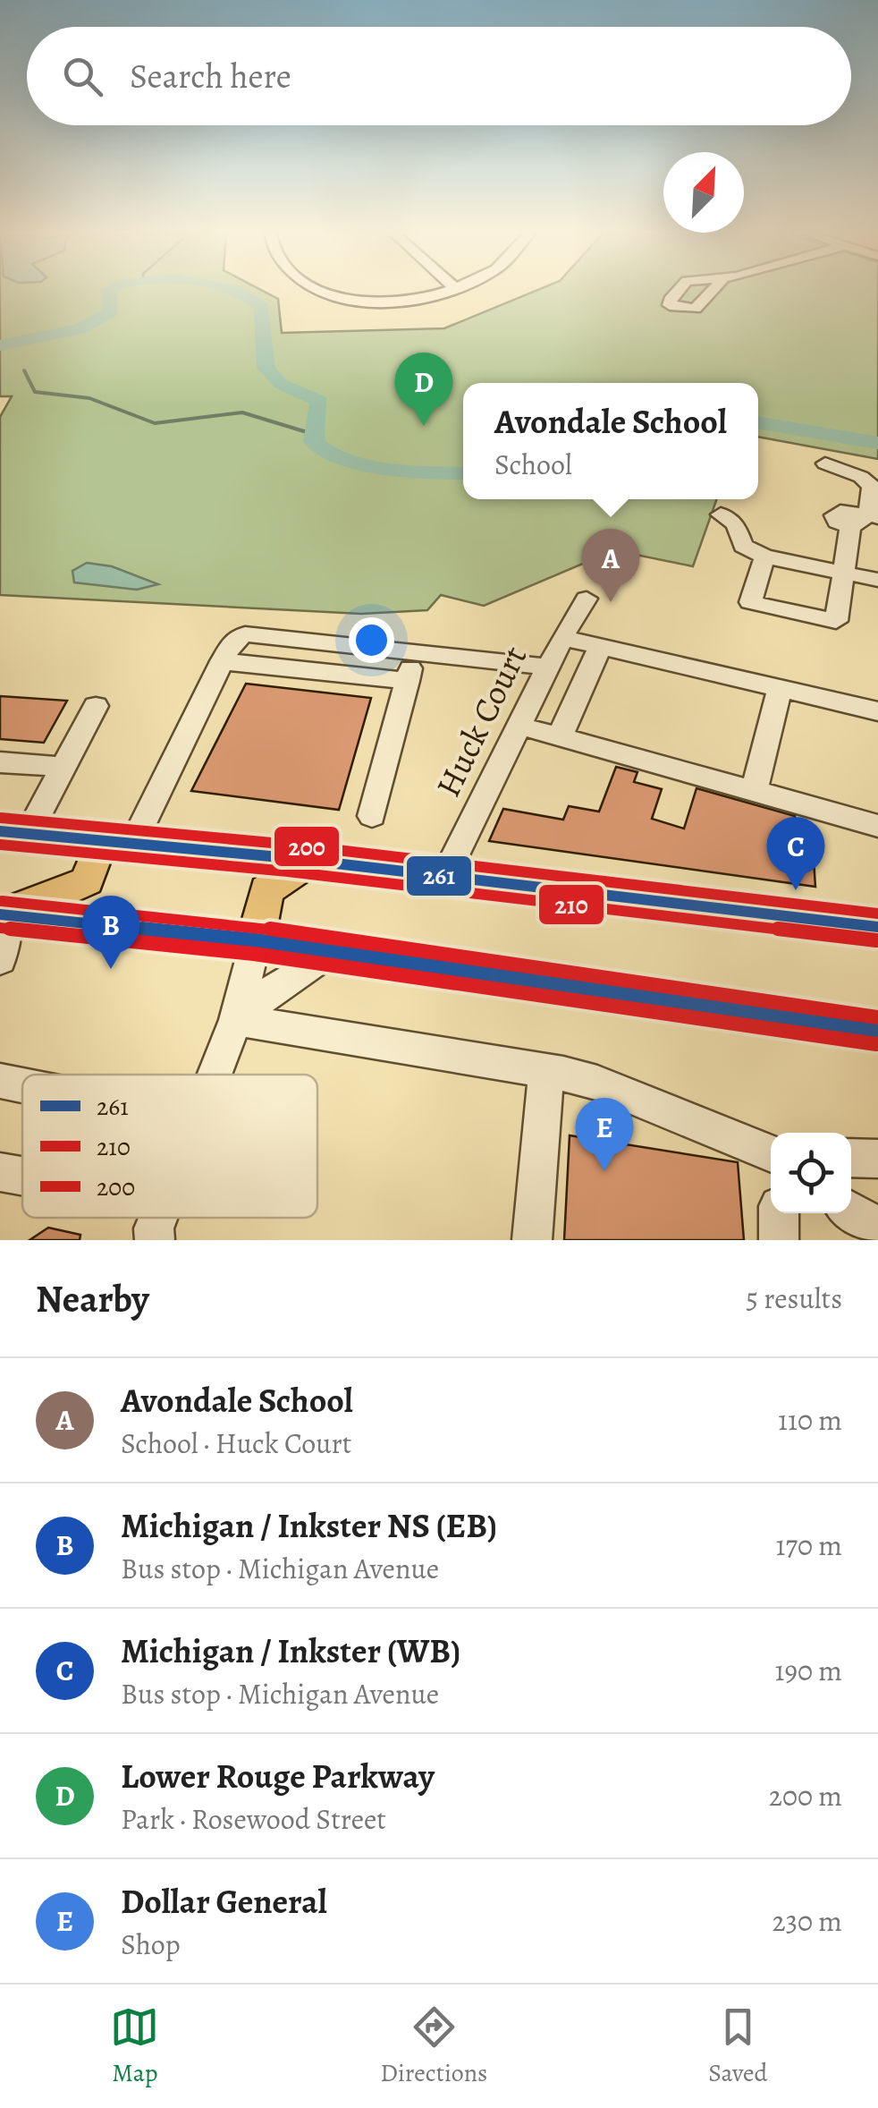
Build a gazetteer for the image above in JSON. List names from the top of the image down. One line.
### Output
{"streets":{"street":["Huck Court"]},"lines":["transit line 200","transit line 261","transit line 210"],"legend":["261","210","200"],"north":"top right","page":{"search":"Search here","pins":["D","A","C","B","E"],"popup":["Avondale School","School"],"heading":["Nearby","5 results"],"list":[{"mark":"A","name":"Avondale School","note":"School · Huck Court","value":"110 m"},{"mark":"B","name":"Michigan / Inkster NS (EB)","note":"Bus stop · Michigan Avenue","value":"170 m"},{"mark":"C","name":"Michigan / Inkster (WB)","note":"Bus stop · Michigan Avenue","value":"190 m"},{"mark":"D","name":"Lower Rouge Parkway","note":"Park · Rosewood Street","value":"200 m"},{"mark":"E","name":"Dollar General","note":"Shop","value":"230 m"}],"nav":["Map","Directions","Saved"]}}
